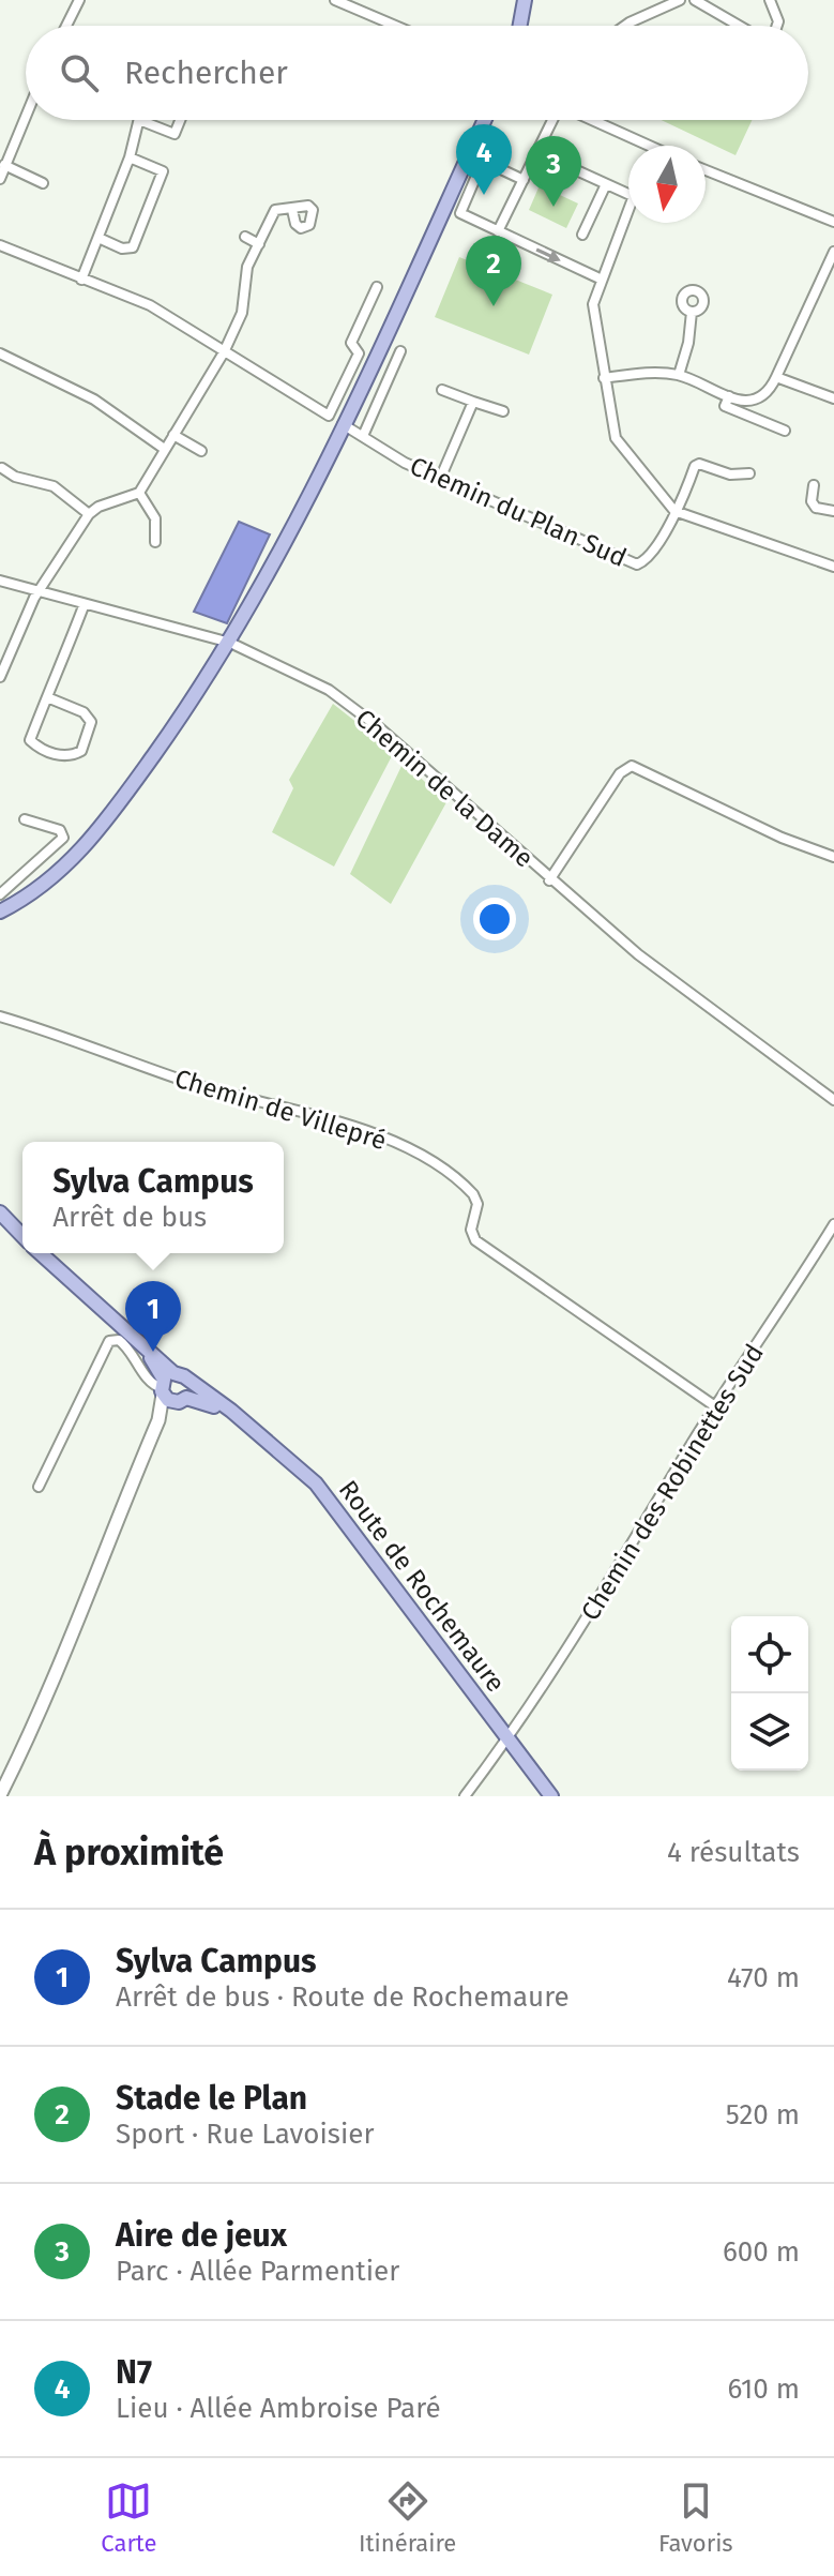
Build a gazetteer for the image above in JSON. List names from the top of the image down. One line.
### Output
{"streets":{"main road":["Route de Rochemaure"],"street":["Chemin du Plan Sud","Chemin de la Dame","Chemin de Villepré","Chemin des Robinettes Sud"]},"crossings":[["Chemin de Villepré","Chemin des Robinettes Sud"],["Chemin des Robinettes Sud","Route de Rochemaure"]],"north":"bottom","page":{"search":"Rechercher","pins":["4","3","2","1"],"popup":["Sylva Campus","Arrêt de bus"],"heading":["À proximité","4 résultats"],"list":[{"mark":"1","name":"Sylva Campus","note":"Arrêt de bus · Route de Rochemaure","value":"470 m"},{"mark":"2","name":"Stade le Plan","note":"Sport · Rue Lavoisier","value":"520 m"},{"mark":"3","name":"Aire de jeux","note":"Parc · Allée Parmentier","value":"600 m"},{"mark":"4","name":"N7","note":"Lieu · Allée Ambroise Paré","value":"610 m"}],"nav":["Carte","Itinéraire","Favoris"]}}
